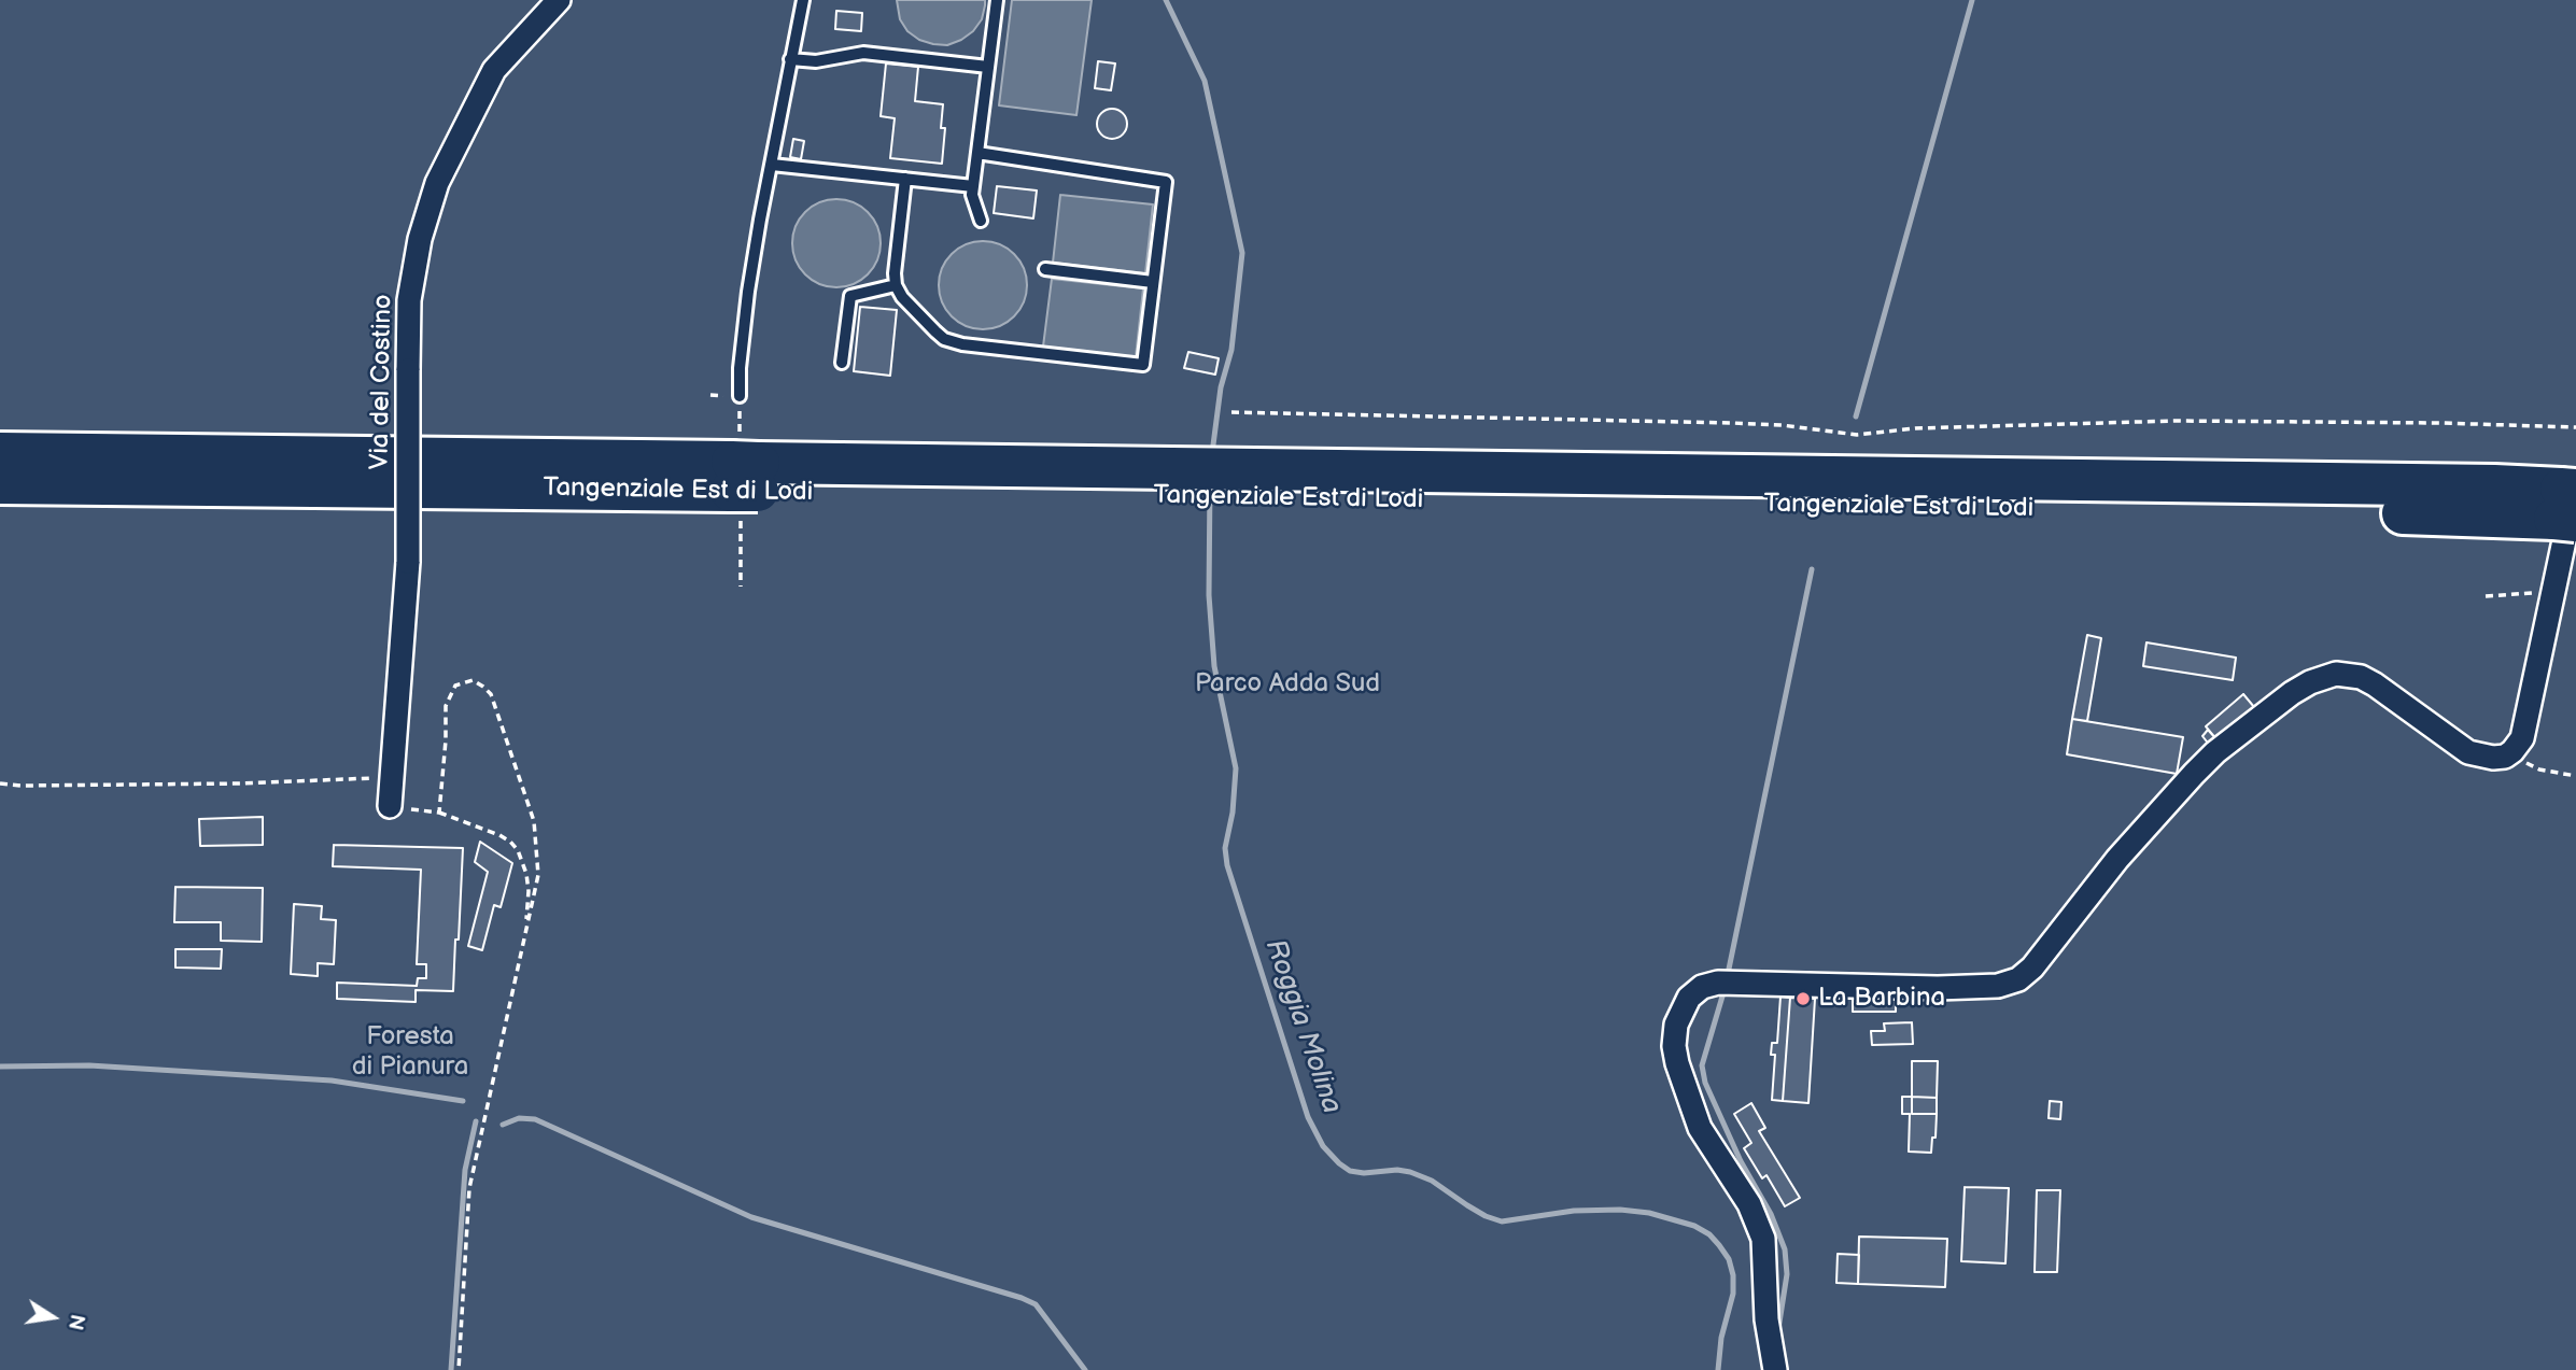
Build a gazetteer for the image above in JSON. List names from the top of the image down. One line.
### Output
{"streets":{"highway":["Tangenziale Est di Lodi"],"street":["Via del Costino"]},"water":["Roggia Molina"],"parks":["Parco Adda Sud","Foresta di Pianura"],"places":["La Barbina"],"north":"right"}
